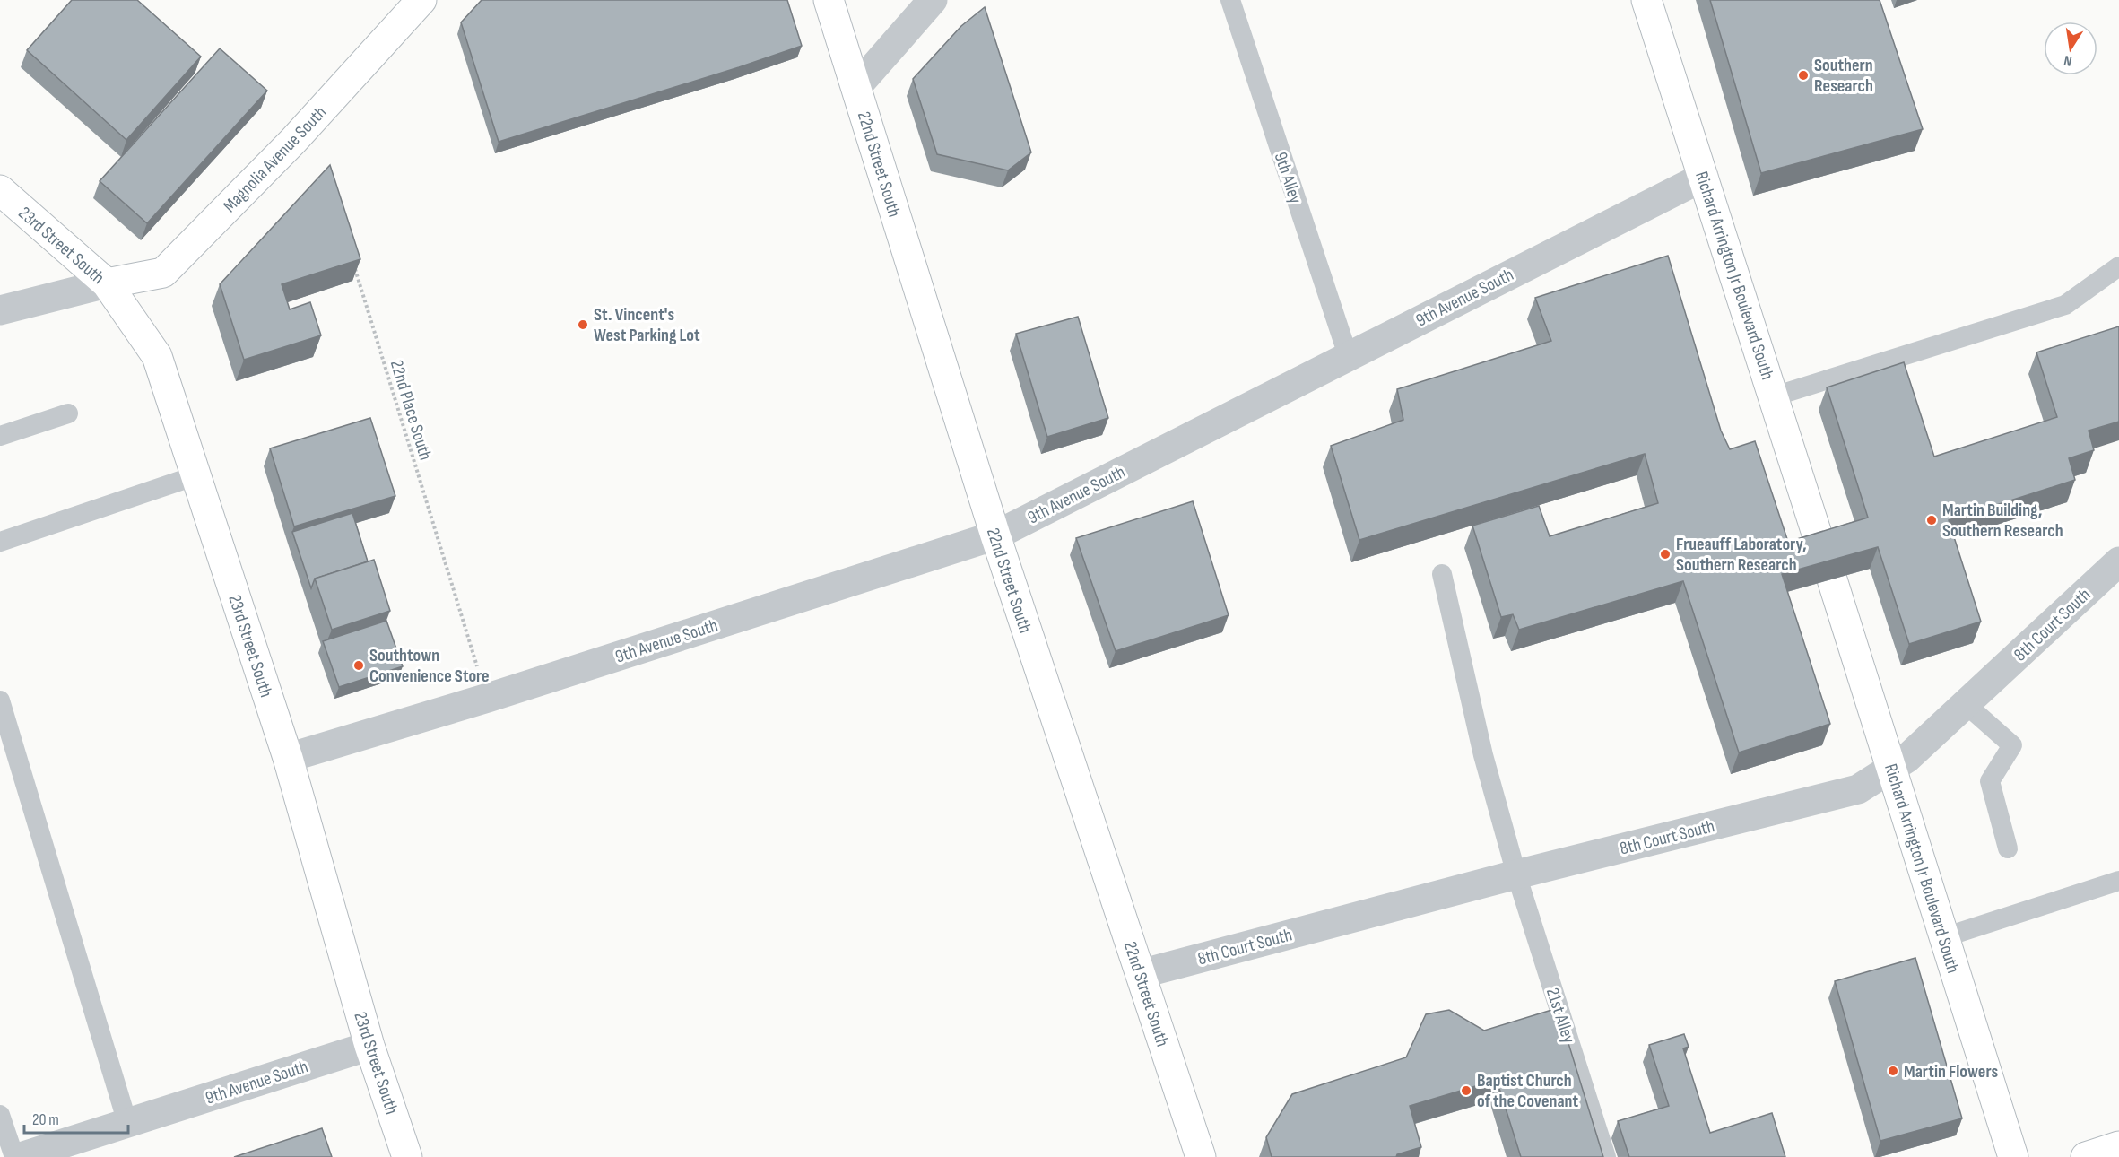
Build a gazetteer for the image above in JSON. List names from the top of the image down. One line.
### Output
{"streets":{"street":["Magnolia Avenue South","22nd Street South","23rd Street South","Richard Arrington Jr Boulevard South","9th Avenue South","8th Court South"],"lane":["9th Alley","21st Alley"],"path":["22nd Place South"]},"crossings":[["Magnolia Avenue South","23rd Street South"],["22nd Street South","9th Avenue South"],["22nd Street South","8th Court South"],["9th Alley","9th Avenue South"],["23rd Street South","9th Avenue South"],["Richard Arrington Jr Boulevard South","9th Avenue South"],["Richard Arrington Jr Boulevard South","8th Court South"],["9th Avenue South","22nd Place South"],["8th Court South","21st Alley"]],"places":["Southern Research","St. Vincent's West Parking Lot","Martin Building, Southern Research","Frueauff Laboratory, Southern Research","Southtown Convenience Store","Martin Flowers","Baptist Church of the Covenant"],"scale_bar":"20 m","north":"bottom"}
